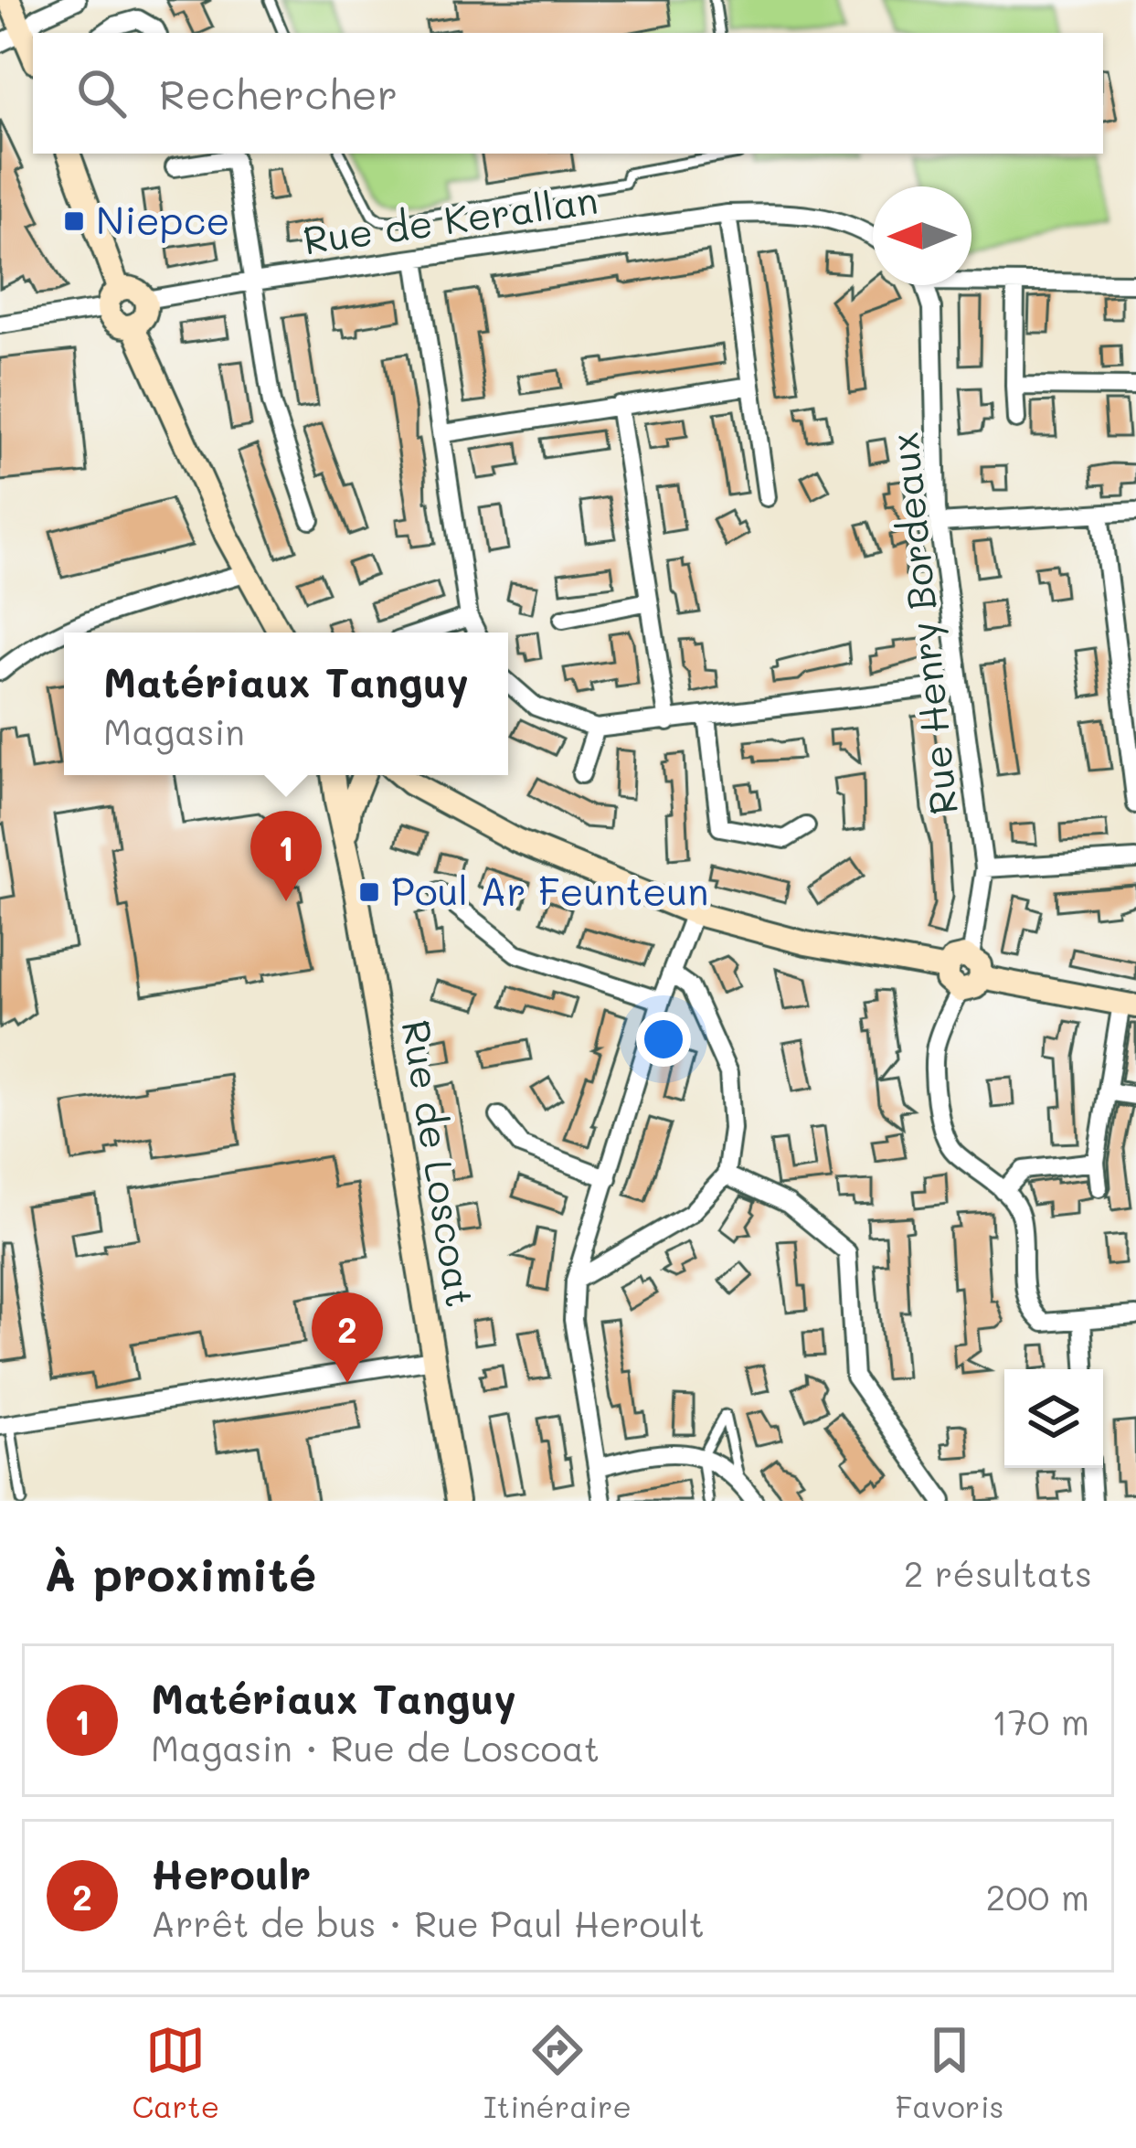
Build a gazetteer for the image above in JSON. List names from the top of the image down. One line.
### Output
{"streets":{"main road":["Rue de Loscoat"],"street":["Rue de Kerallan","Rue Henry Bordeaux"]},"places":{"transit":["Niepce","Poul Ar Feunteun"]},"north":"left","page":{"search":"Rechercher","popup":["Matériaux Tanguy","Magasin"],"pins":["1","2"],"heading":["À proximité","2 résultats"],"list":[{"mark":"1","name":"Matériaux Tanguy","note":"Magasin · Rue de Loscoat","value":"170 m"},{"mark":"2","name":"Heroulr","note":"Arrêt de bus · Rue Paul Heroult","value":"200 m"}],"nav":["Carte","Itinéraire","Favoris"]}}
